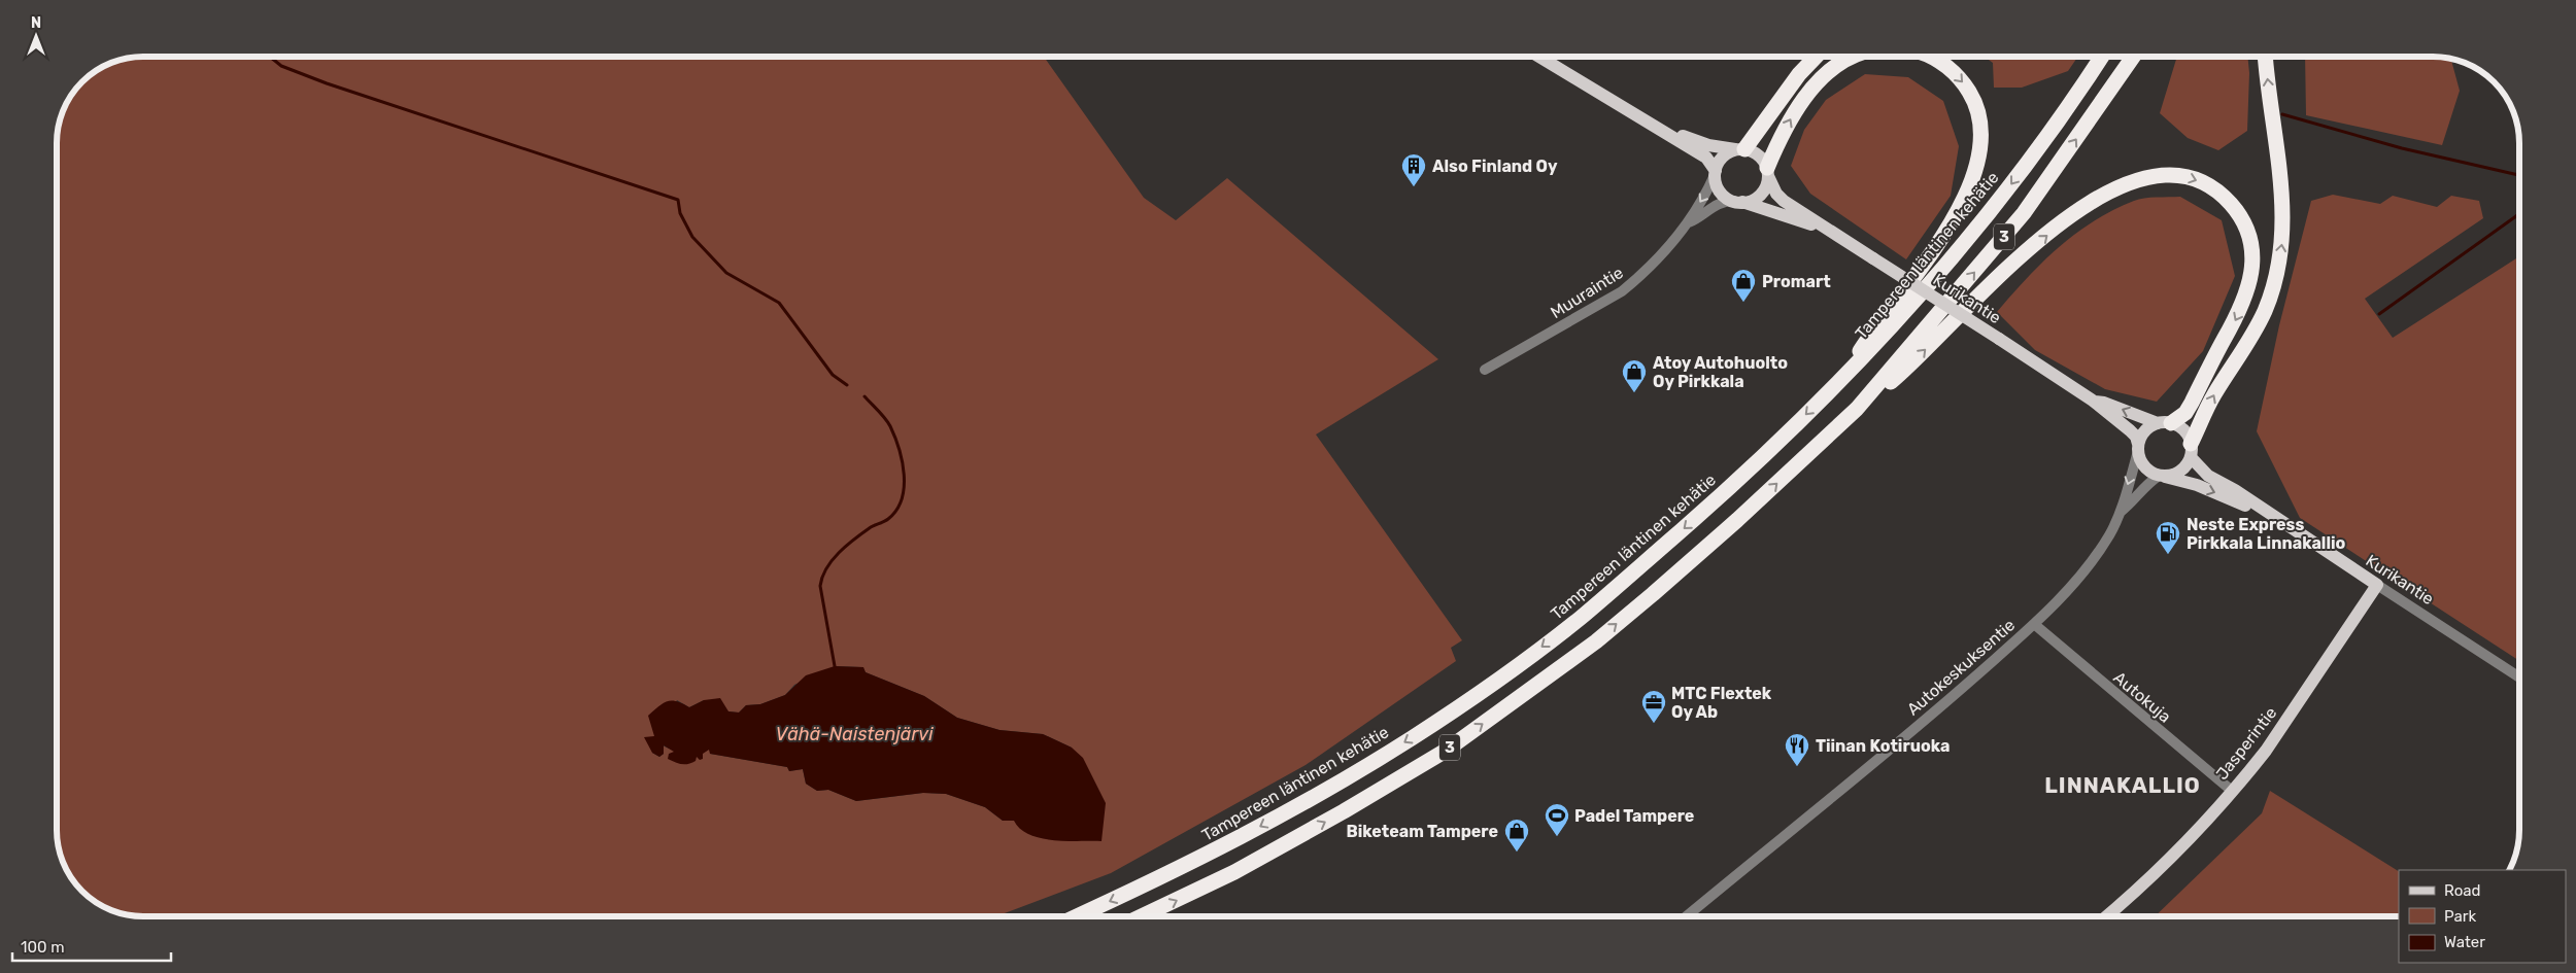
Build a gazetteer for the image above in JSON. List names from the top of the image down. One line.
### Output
{"streets":{"highway":["3","Tampereen läntinen kehätie"],"main road":["Kurikantie","Jasperintie"],"street":["Muuraintie","Autokeskuksentie","Autokuja"]},"crossings":[["Muuraintie","Kurikantie"],["Kurikantie","Autokeskuksentie"],["Kurikantie","Jasperintie"],["Autokeskuksentie","Autokuja"],["Autokuja","Jasperintie"]],"districts":["LINNAKALLIO"],"water":["Vähä-Naistenjärvi"],"places":{"building":["Also Finland Oy"],"shop":["Promart","Atoy Autohuolto Oy Pirkkala","Biketeam Tampere"],"fuel station":["Neste Express Pirkkala Linnakallio"],"office":["MTC Flextek Oy Ab"],"restaurant":["Tiinan Kotiruoka"],"sports":["Padel Tampere"]},"legend":["Road","Park","Water"],"scale_bar":"100 m","north":"top"}
